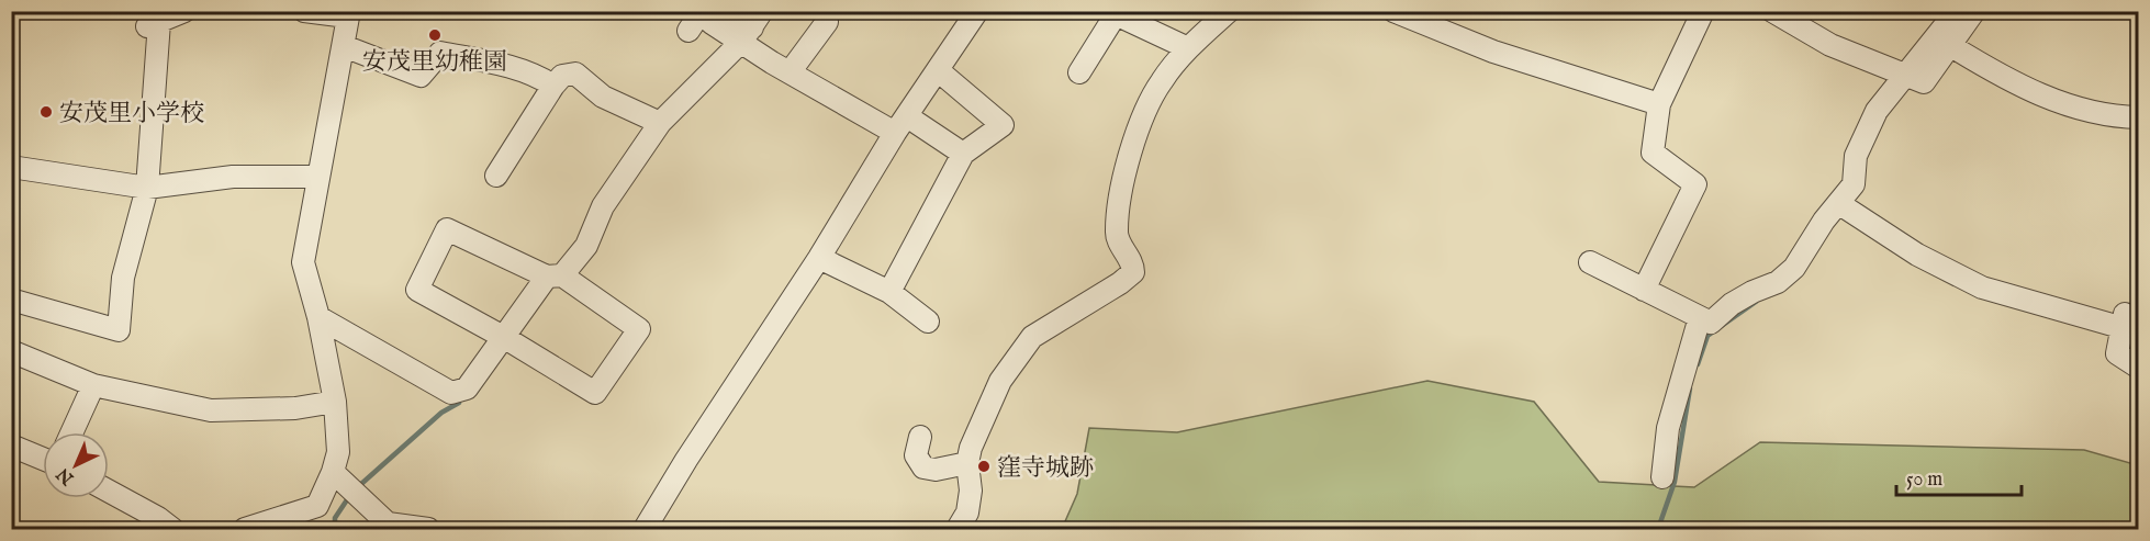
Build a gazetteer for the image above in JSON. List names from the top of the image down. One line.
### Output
{"places":["安茂里幼稚園","安茂里小学校","窪寺城跡"],"scale_bar":"50 m","north":"bottom left"}
